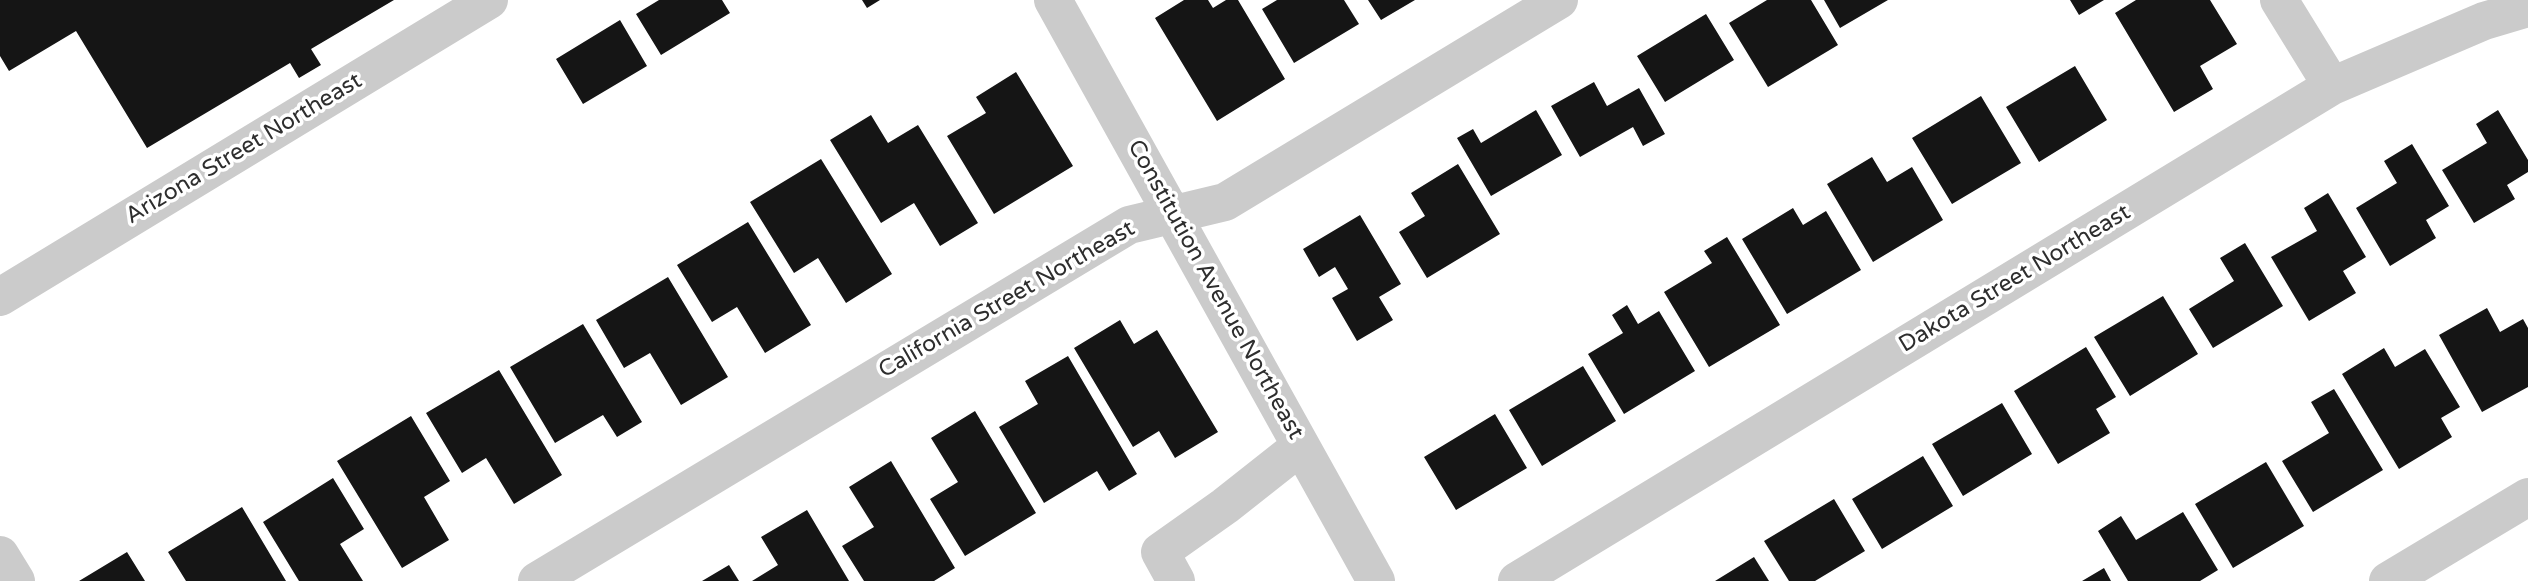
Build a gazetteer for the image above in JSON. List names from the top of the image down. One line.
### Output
{"streets":{"street":["Arizona Street Northeast","Dakota Street Northeast","Constitution Avenue Northeast","California Street Northeast"]},"crossings":[["Constitution Avenue Northeast","California Street Northeast"]]}
